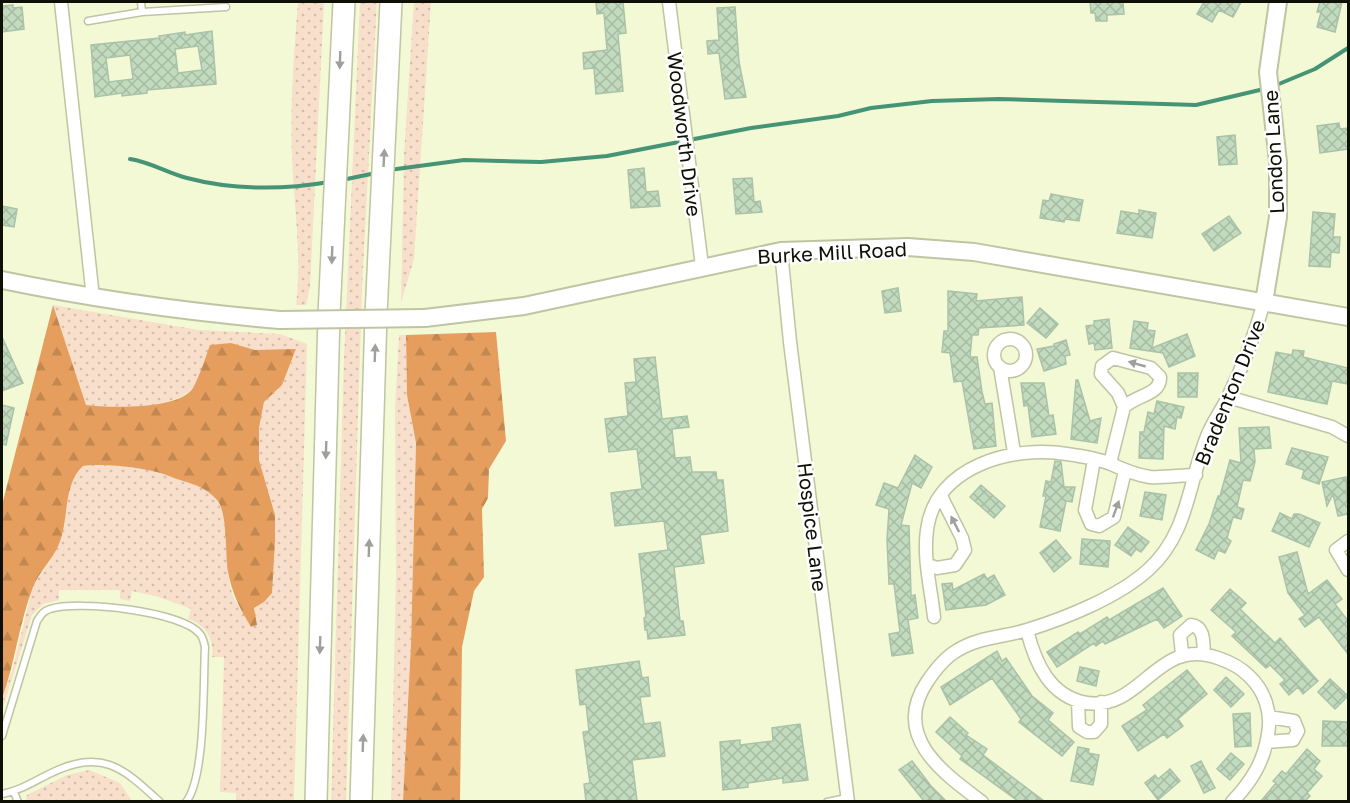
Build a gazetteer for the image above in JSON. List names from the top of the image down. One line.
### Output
{"streets":{"street":["Woodworth Drive","London Lane","Burke Mill Road","Bradenton Drive","Hospice Lane"]},"crossings":[["Woodworth Drive","Burke Mill Road"],["London Lane","Burke Mill Road"],["London Lane","Bradenton Drive"],["Burke Mill Road","Bradenton Drive"],["Burke Mill Road","Hospice Lane"]]}
